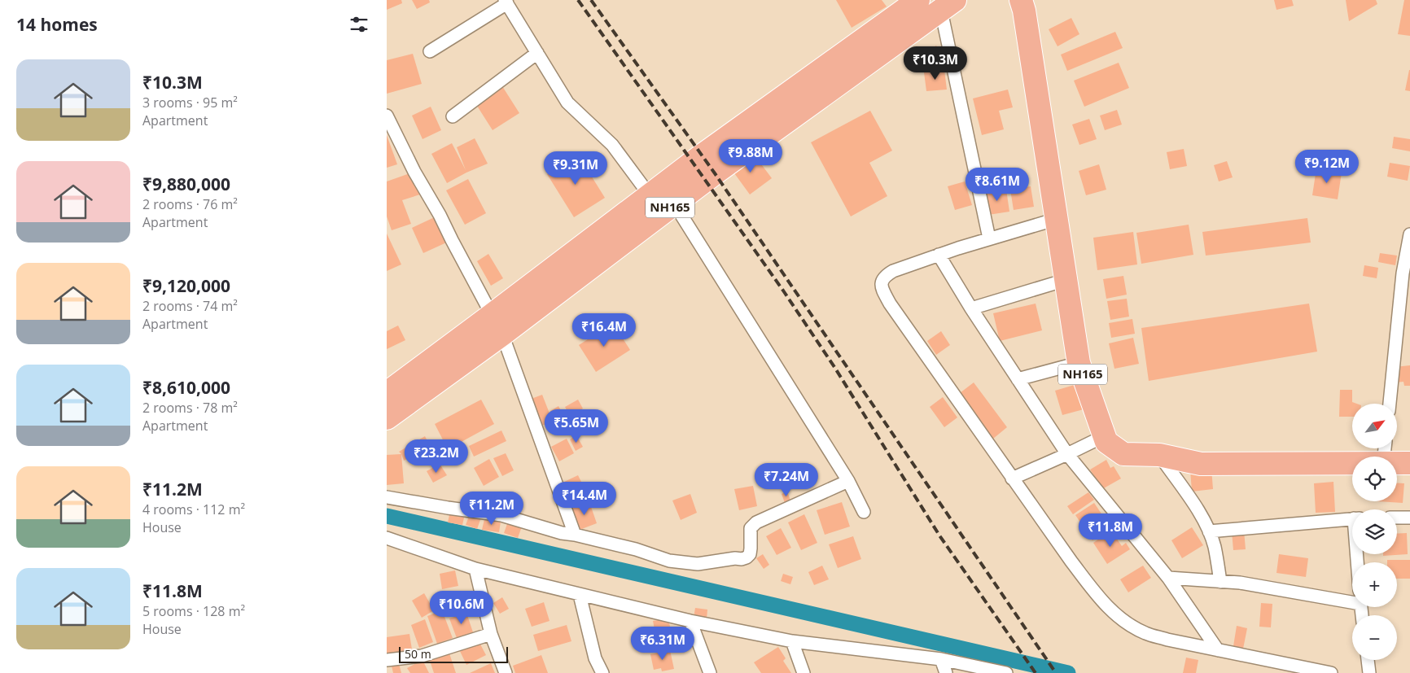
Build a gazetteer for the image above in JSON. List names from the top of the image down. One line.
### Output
{"streets":{"highway":["NH165"]},"scale_bar":"50 m","north":"top right","page":{"heading":"14 homes","price":["₹10.3M","₹9.88M","₹9.12M","₹9.31M","₹8.61M","₹16.4M","₹5.65M","₹23.2M","₹7.24M","₹14.4M","₹11.2M","₹11.8M","₹10.6M","₹6.31M"],"list":[{"name":"₹10.3M","note":"3 rooms · 95 m² · Apartment"},{"name":"₹9,880,000","note":"2 rooms · 76 m² · Apartment"},{"name":"₹9,120,000","note":"2 rooms · 74 m² · Apartment"},{"name":"₹8,610,000","note":"2 rooms · 78 m² · Apartment"},{"name":"₹11.2M","note":"4 rooms · 112 m² · House"},{"name":"₹11.8M","note":"5 rooms · 128 m² · House"}],"map_buttons":["+","−"],"scale":"50 m"}}
